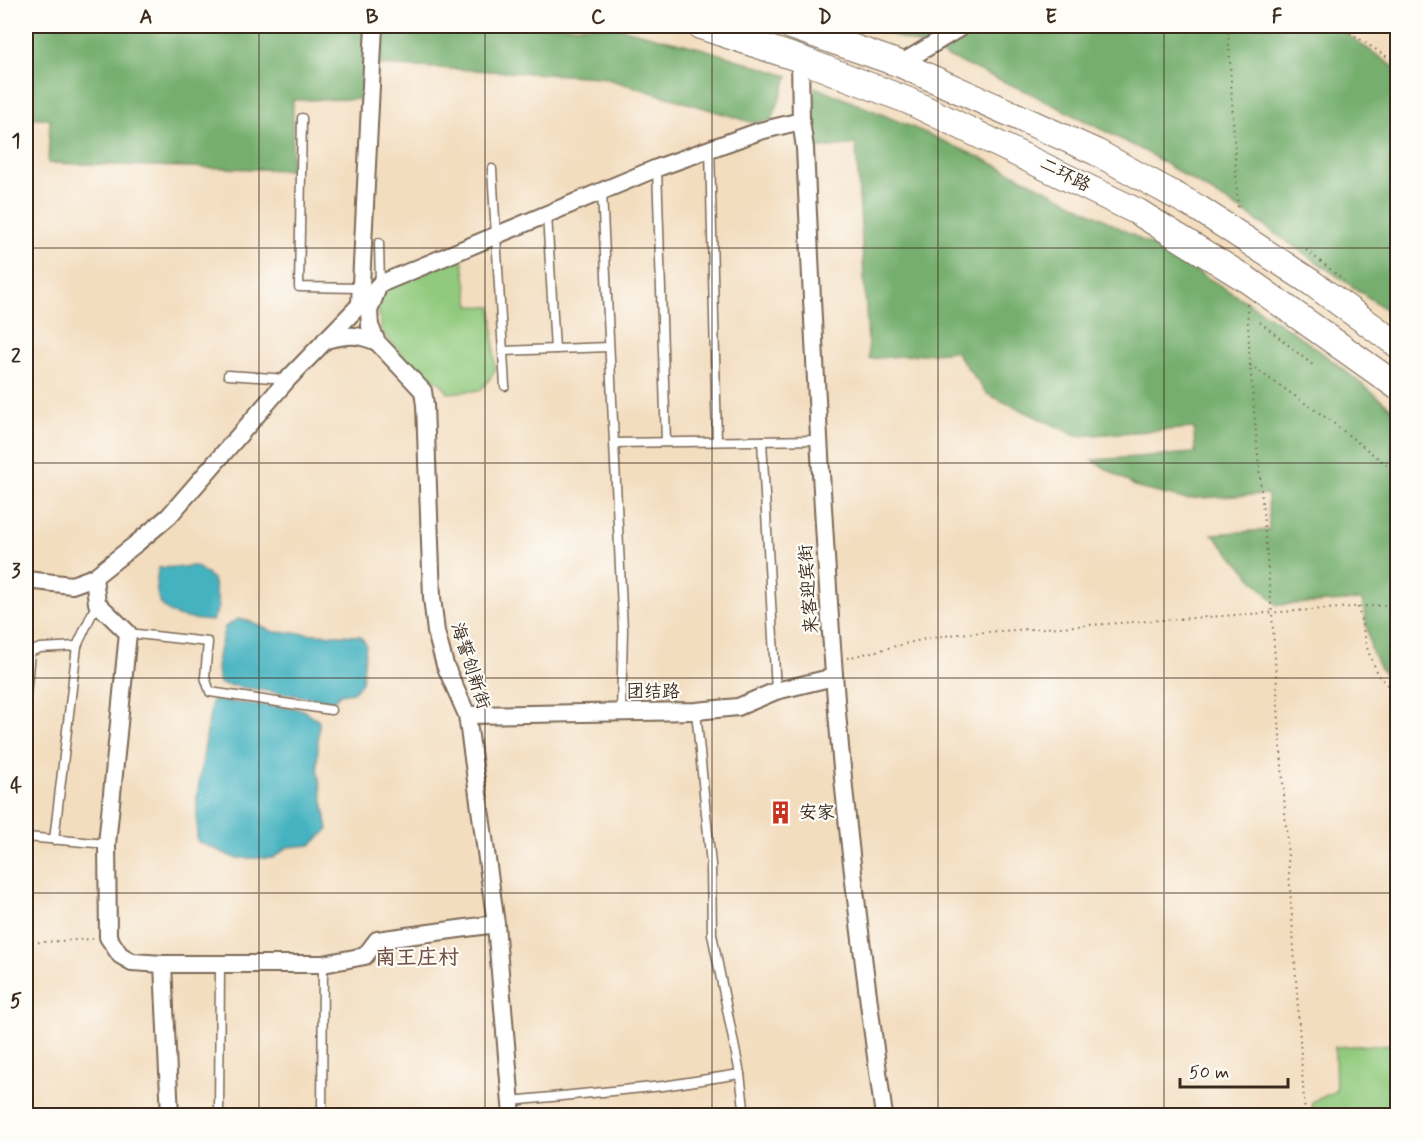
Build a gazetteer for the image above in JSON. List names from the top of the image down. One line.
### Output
{"streets":{"main road":["二环路"],"street":["来客迎宾街","海誓创新街","团结路"]},"crossings":[["二环路","来客迎宾街"],["来客迎宾街","团结路"],["海誓创新街","团结路"]],"districts":["南王庄村"],"places":{"building":["安家"]},"scale_bar":"50 m","grid":{"columns":["A","B","C","D","E","F"],"rows":["1","2","3","4","5"]}}
